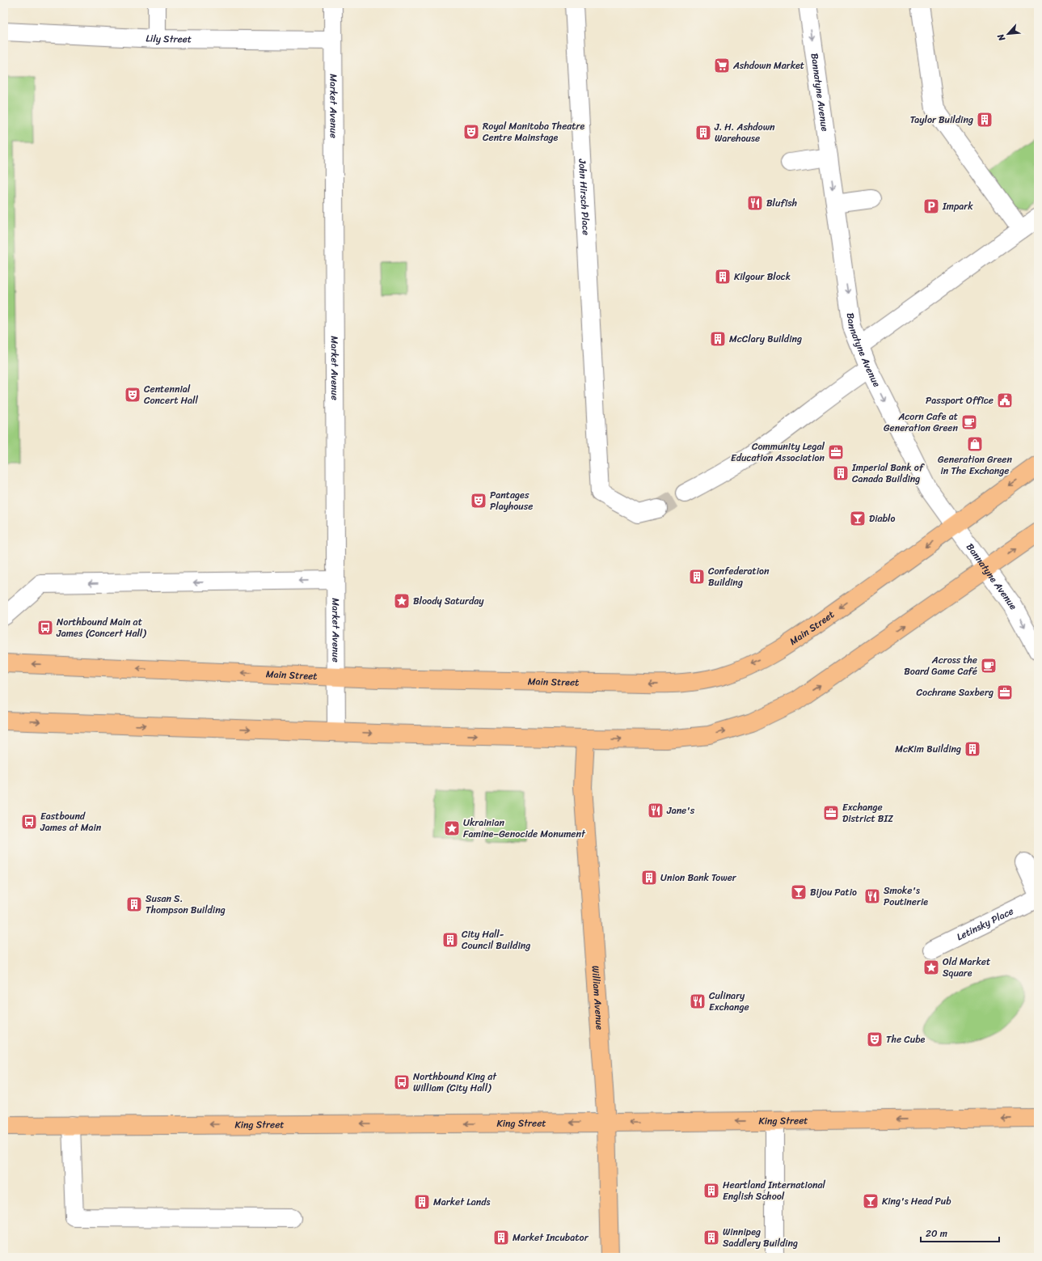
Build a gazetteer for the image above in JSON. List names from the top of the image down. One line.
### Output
{"streets":{"main road":["Main Street","William Avenue","King Street"],"street":["Lily Street","Bannatyne Avenue","Market Avenue","John Hirsch Place","Letinsky Place"]},"crossings":[["Lily Street","Market Avenue"],["Bannatyne Avenue","Main Street"],["Market Avenue","Main Street"],["William Avenue","King Street"]],"one_way":["King Street"],"places":{"supermarket":["Ashdown Market"],"building":["Taylor Building","J. H. Ashdown Warehouse","Kilgour Block","McClary Building","Imperial Bank of Canada Building","Confederation Building","McKim Building","Union Bank Tower","Susan S. Thompson Building","City Hall- Council Building","Heartland International English School","Market Lands","Market Incubator","Winnipeg Saddlery Building"],"theatre":["Royal Manitoba Theatre Centre Mainstage","Centennial Concert Hall","Pantages Playhouse","The Cube"],"restaurant":["Blufish","Jane's","Smoke's Poutinerie","Culinary Exchange"],"parking":["Impark"],"public building":["Passport Office"],"cafe":["Acorn Cafe at Generation Green","Across the Board Game Café"],"shop":["Generation Green in The Exchange"],"office":["Community Legal Education Association","Cochrane Saxberg","Exchange District BIZ"],"bar":["Diablo","Bijou Patio","King's Head Pub"],"place":["Bloody Saturday","Ukrainian Famine–Genocide Monument","Old Market Square"],"bus stop":["Northbound Main at James (Concert Hall)","Eastbound James at Main","Northbound King at William (City Hall)"]},"scale_bar":"20 m","north":"bottom left"}
